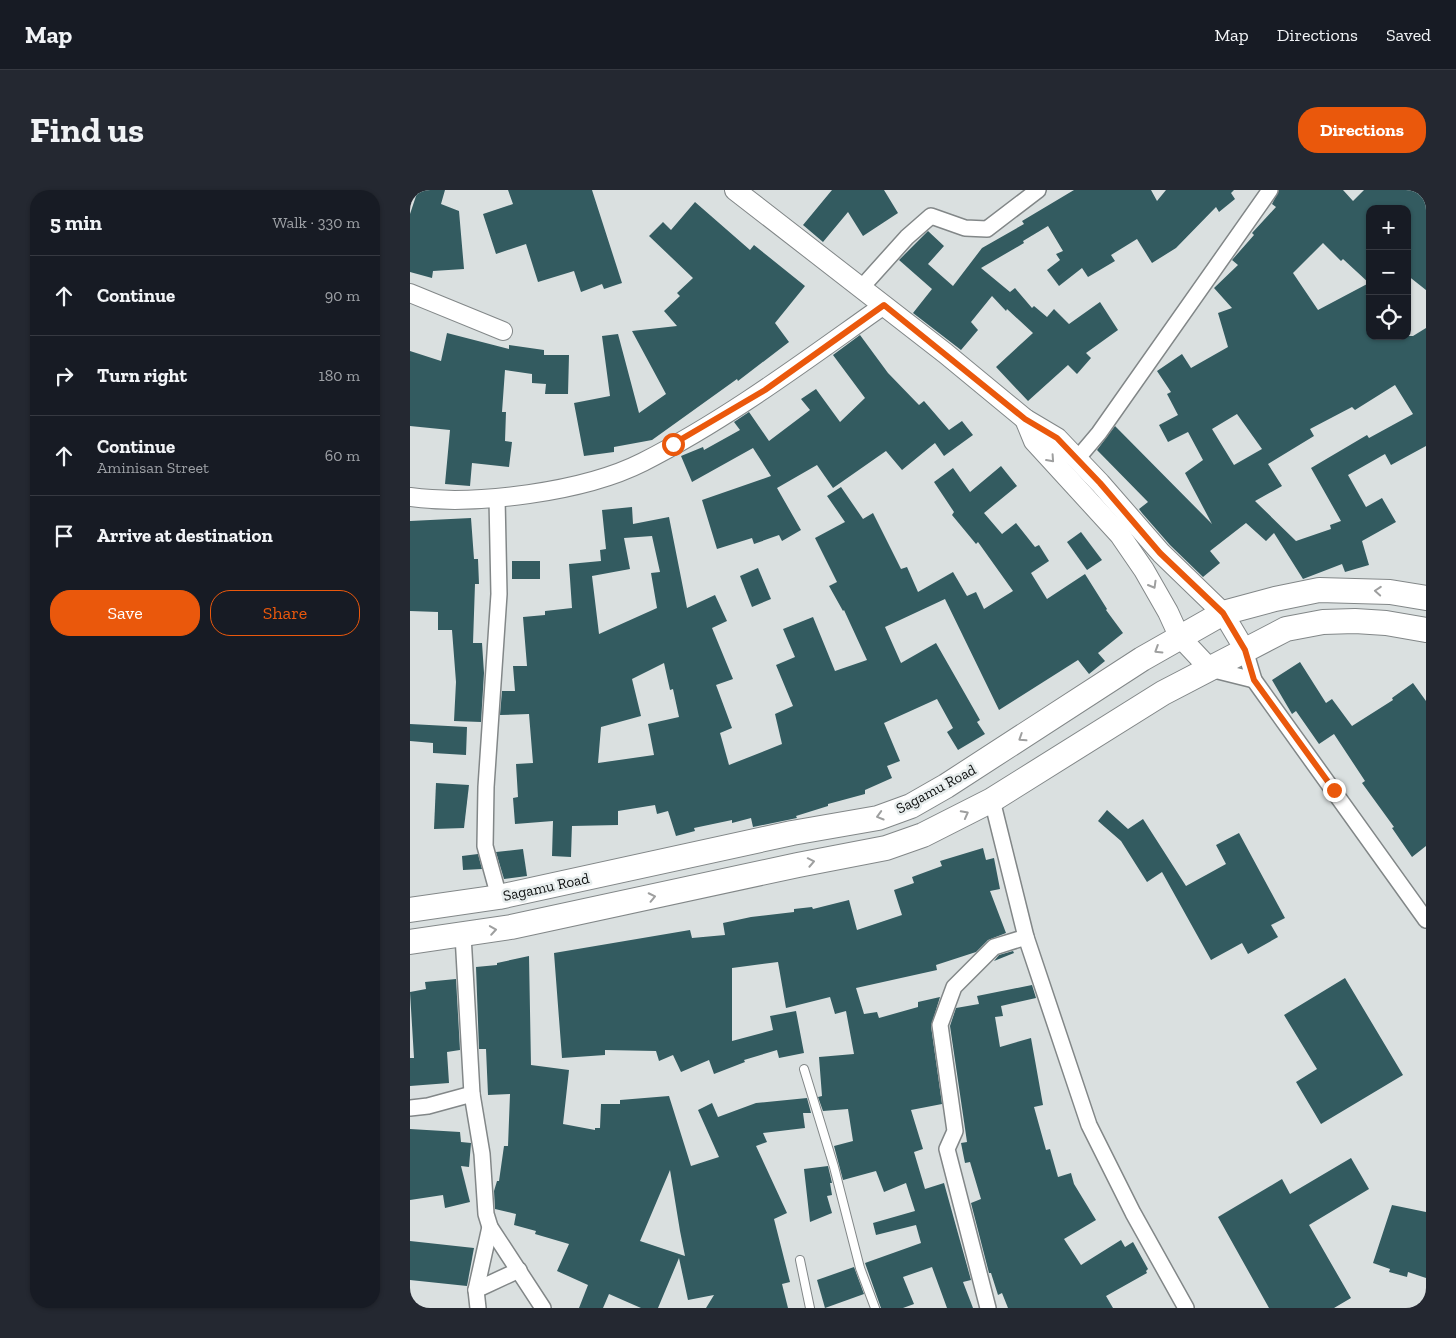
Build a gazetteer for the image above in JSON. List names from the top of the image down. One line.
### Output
{"streets":{"highway":["Sagamu Road"]},"page":{"header":"Map","nav":["Map","Directions","Saved"],"buttons":["Directions",["Save","Share"]],"title":"Find us","heading":["5 min","Walk · 330 m"],"map_buttons":["+","−"],"list":[["Continue","90 m"],["Turn right","180 m"],["Continue","Aminisan Street","60 m"],"Arrive at destination"]}}
